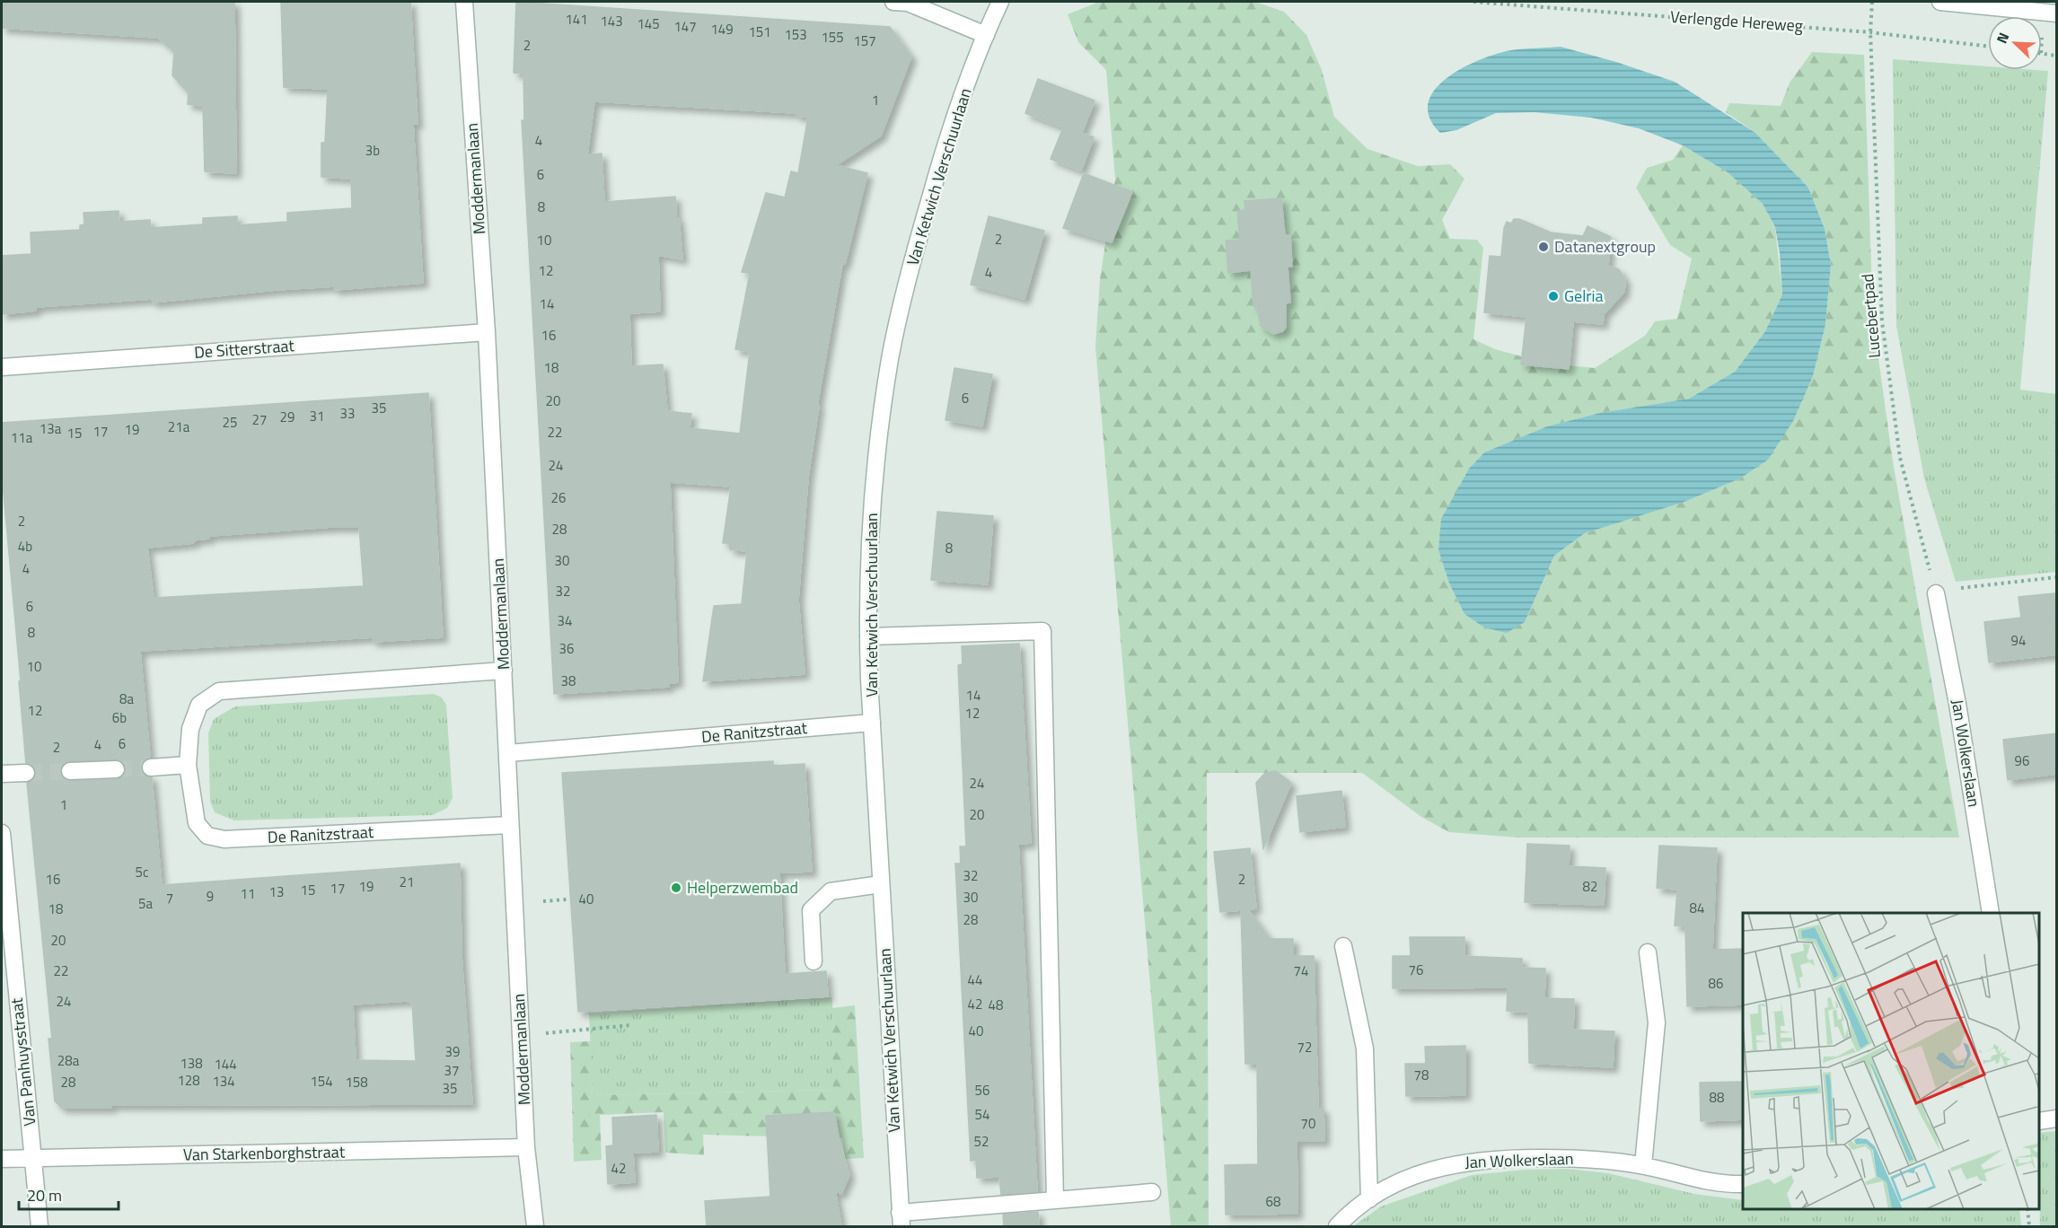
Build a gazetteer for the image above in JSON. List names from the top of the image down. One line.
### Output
{"streets":{"street":["Van Ketwich Verschuurlaan","Moddermanlaan","De Sitterstraat","De Ranitzstraat","Jan Wolkerslaan","Van Panhuysstraat","Van Starkenborghstraat"],"path":["Verlengde Hereweg","Lucebertpad"]},"crossings":[["Verlengde Hereweg","Lucebertpad"],["Van Ketwich Verschuurlaan","De Ranitzstraat"],["Moddermanlaan","De Sitterstraat"],["Moddermanlaan","De Ranitzstraat"],["Moddermanlaan","Van Starkenborghstraat"],["Lucebertpad","Jan Wolkerslaan"],["Van Panhuysstraat","Van Starkenborghstraat"]],"places":["Datanextgroup","Gelria","Helperzwembad"],"house_numbers":["141","143","145","147","149","151","153","155","157","2","1","4","3b","6","8","2","10","12","4","14","16","18","6","20","35","33","31","29","27","25","21a","13a","19","17","22","15","11a","24","26","2","28","4b","8","30","4","32","6","34","8","94","36","10","38","14","8a","12","12","6b","6","4","2","96","24","1","20","5c","32","16","2","21","19","82","17","15","13","11","9","30","7","40","5a","84","18","28","20","76","22","74","44","86","24","42","48","40","72","39","28a","138","144","37","78","128","134","154","28","158","35","56","88","54","70","52","42","68"],"scale_bar":"20 m","north":"top left"}
